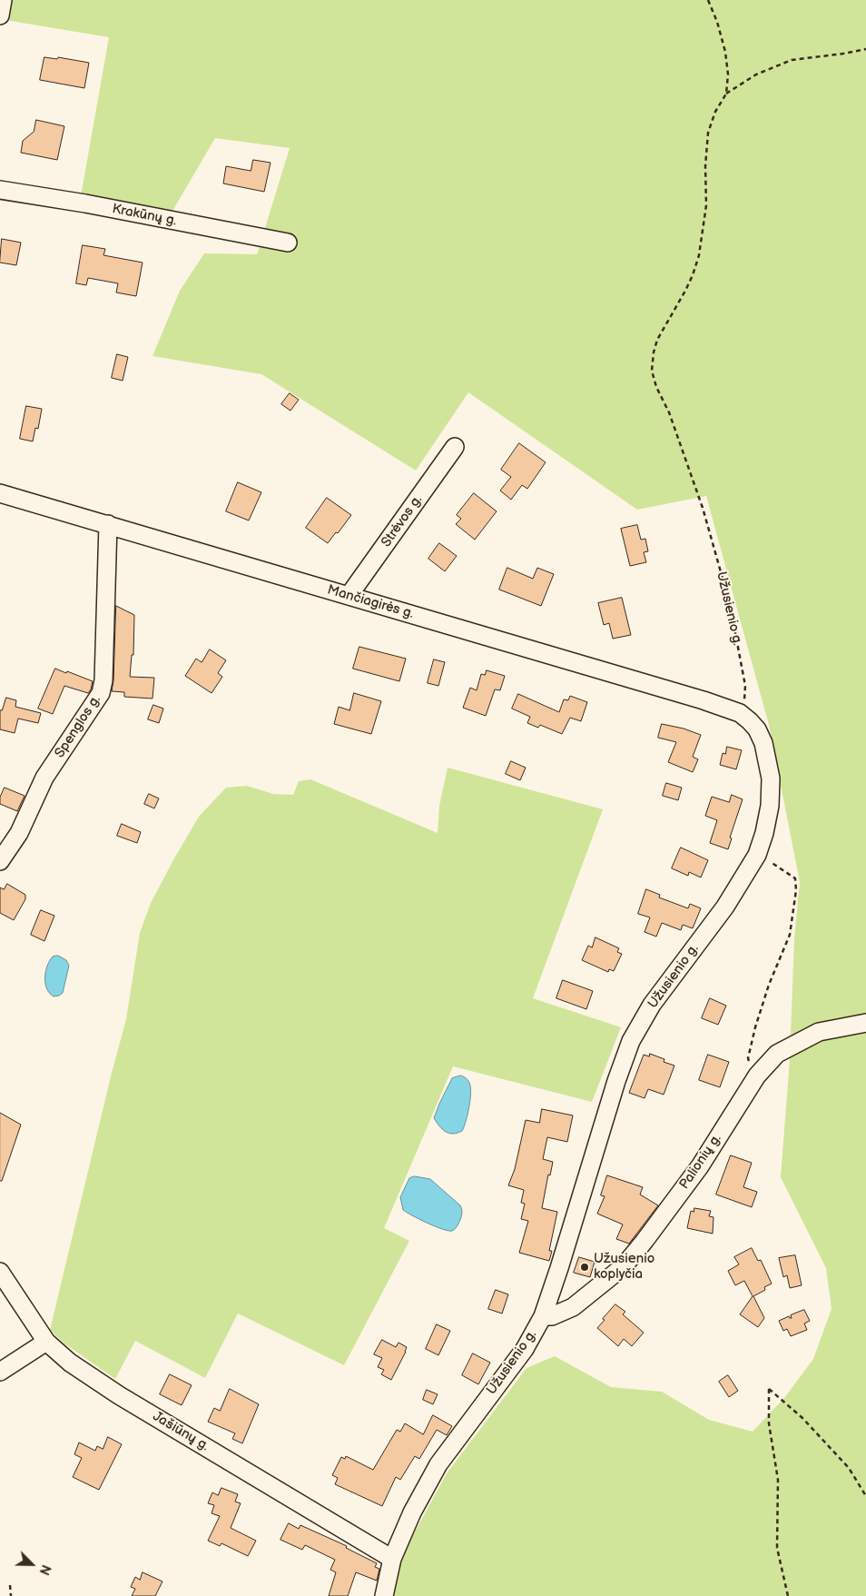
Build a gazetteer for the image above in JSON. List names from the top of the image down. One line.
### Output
{"streets":{"street":["Krakūnų g.","Strėvos g.","Mančiagirės g.","Užusienio g.","Spenglos g.","Palionių g.","Jašiūnų g."]},"crossings":[["Strėvos g.","Mančiagirės g."],["Mančiagirės g.","Užusienio g."],["Mančiagirės g.","Spenglos g."],["Užusienio g.","Palionių g."],["Užusienio g.","Jašiūnų g."]],"places":["Užusienio koplyčia"],"north":"bottom right"}
